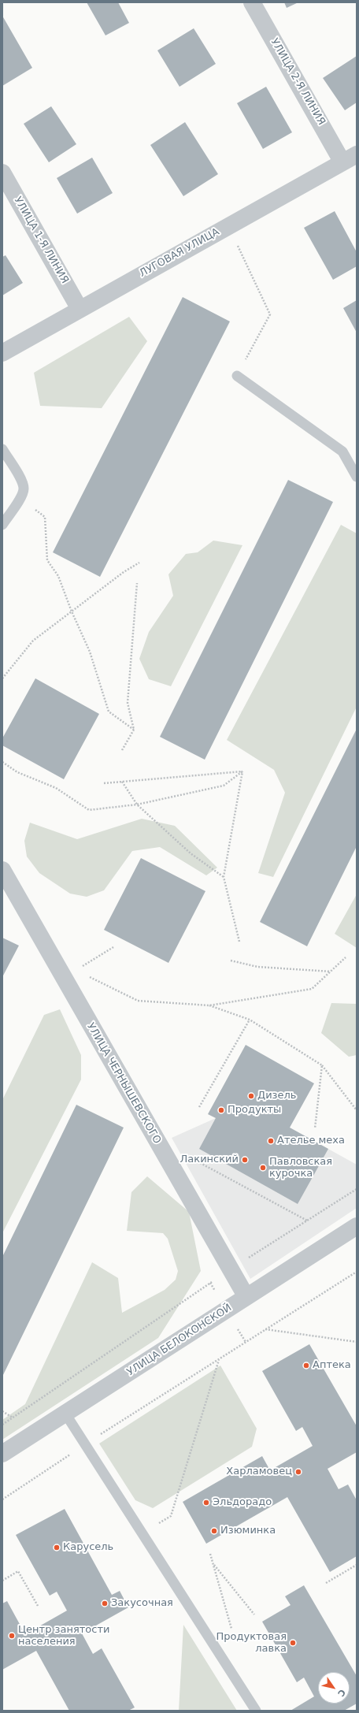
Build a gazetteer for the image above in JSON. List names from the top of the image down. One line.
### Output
{"streets":{"street":["УЛИЦА 2-Я ЛИНИЯ","УЛИЦА 1-Я ЛИНИЯ","ЛУГОВАЯ УЛИЦА","УЛИЦА ЧЕРНЫШЕВСКОГО","УЛИЦА БЕЛОКОНСКОЙ"]},"crossings":[["УЛИЦА 2-Я ЛИНИЯ","ЛУГОВАЯ УЛИЦА"],["УЛИЦА 1-Я ЛИНИЯ","ЛУГОВАЯ УЛИЦА"],["УЛИЦА ЧЕРНЫШЕВСКОГО","УЛИЦА БЕЛОКОНСКОЙ"]],"places":["Дизель","Продукты","Ателье меха","Лакинский","Павловская курочка","Аптека","Харламовец","Эльдорадо","Изюминка","Карусель","Закусочная","Центр занятости населения","Продуктовая лавка"],"north":"bottom right"}
